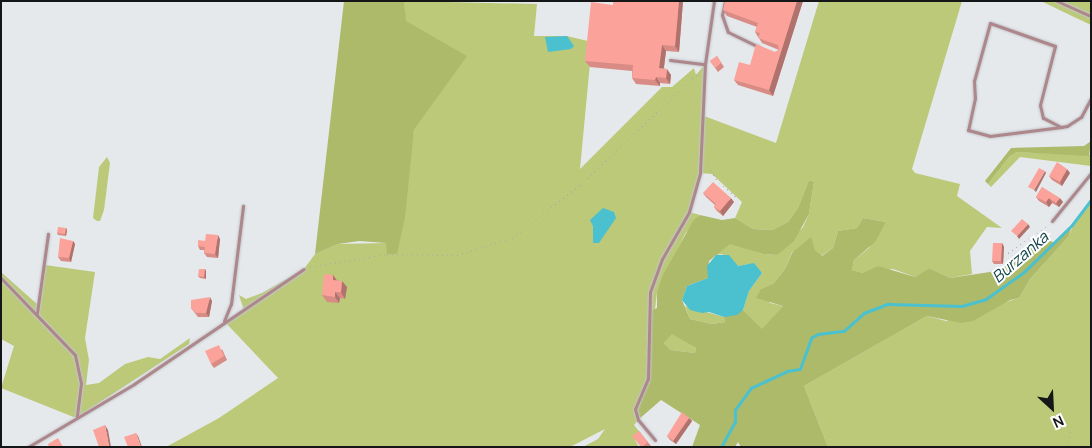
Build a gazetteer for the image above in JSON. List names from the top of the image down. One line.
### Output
{"water":["Burzanka"],"north":"bottom right"}
